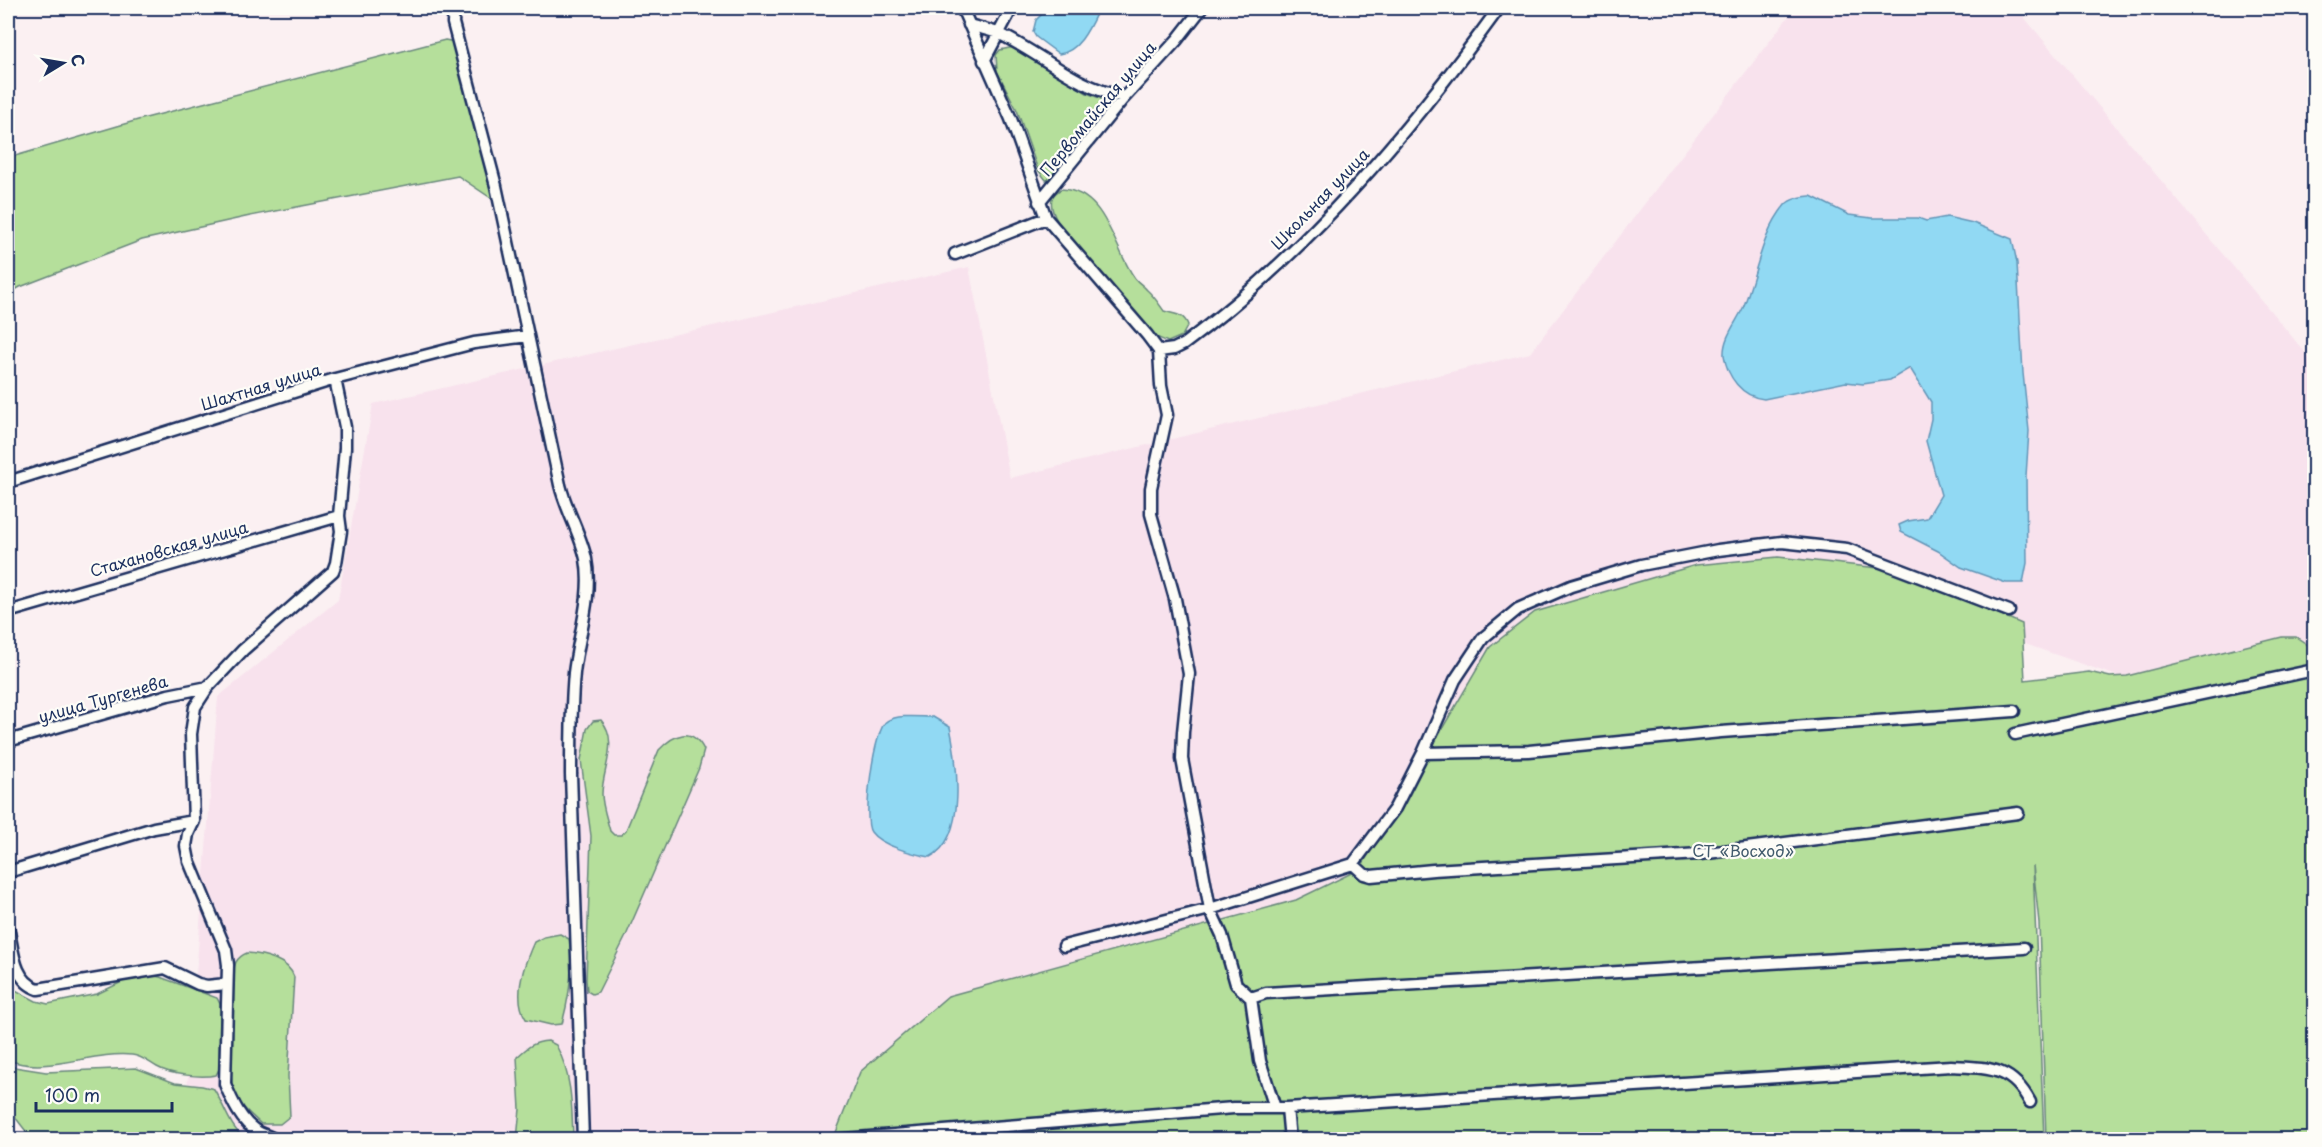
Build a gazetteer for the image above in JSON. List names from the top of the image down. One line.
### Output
{"streets":{"street":["Первомайская улица","Школьная улица","Шахтная улица","Стахановская улица","улица Тургенева"]},"parks":["СТ «Восход»"],"scale_bar":"100 m","north":"right"}
